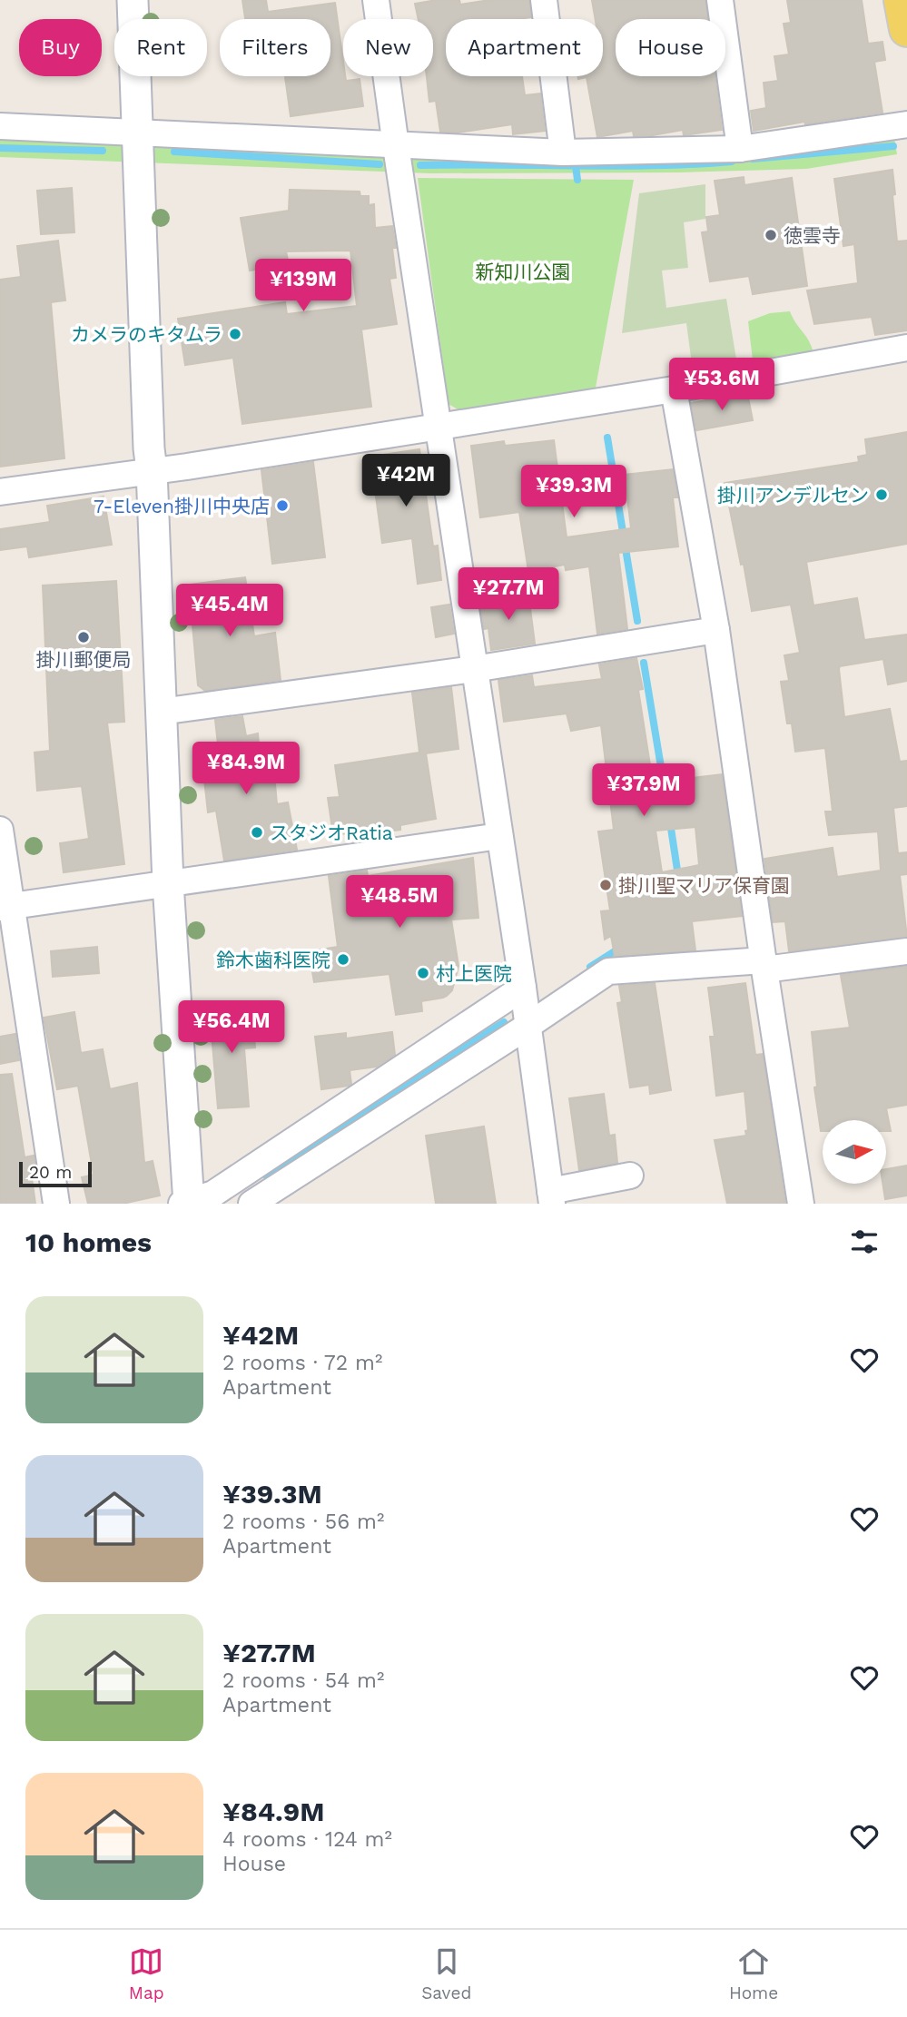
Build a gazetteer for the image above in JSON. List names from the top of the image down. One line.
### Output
{"parks":["新知川公園"],"places":["徳雲寺","カメラのキタムラ","掛川アンデルセン","7-Eleven掛川中央店","掛川郵便局","スタジオRatia","掛川聖マリア保育園","鈴木歯科医院","村上医院"],"scale_bar":"20 m","north":"right","page":{"chip":["Buy","Rent","Filters","New","Apartment","House"],"price":["¥139M","¥53.6M","¥42M","¥39.3M","¥27.7M","¥45.4M","¥84.9M","¥37.9M","¥48.5M","¥56.4M"],"scale":"20 m","heading":"10 homes","list":[{"name":"¥42M","note":"2 rooms · 72 m² · Apartment"},{"name":"¥39.3M","note":"2 rooms · 56 m² · Apartment"},{"name":"¥27.7M","note":"2 rooms · 54 m² · Apartment"},{"name":"¥84.9M","note":"4 rooms · 124 m² · House"}],"tabs":["Map","Saved","Home"]}}
